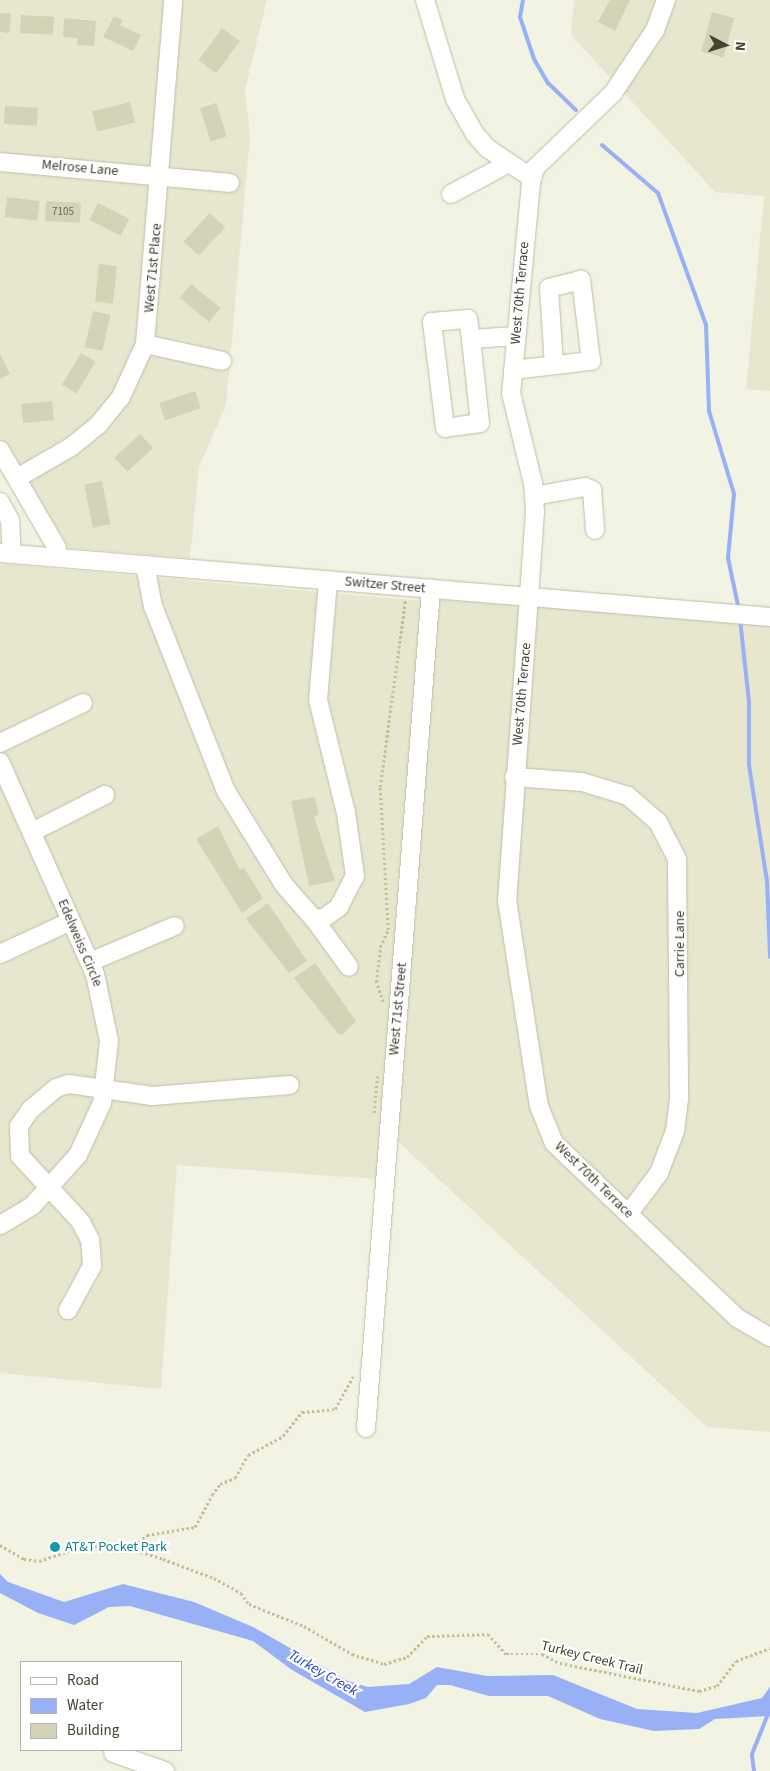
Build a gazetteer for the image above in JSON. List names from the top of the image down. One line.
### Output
{"streets":{"street":["Melrose Lane","West 71st Place","West 70th Terrace","Switzer Street","Edelweiss Circle","Carrie Lane","West 71st Street"],"path":["Turkey Creek Trail"]},"crossings":[["Melrose Lane","West 71st Place"],["West 70th Terrace","Switzer Street"],["West 70th Terrace","Carrie Lane"],["Switzer Street","West 71st Street"]],"water":["Turkey Creek"],"places":["AT&T Pocket Park"],"house_numbers":["7105"],"legend":["Road","Water","Building"],"north":"right"}
